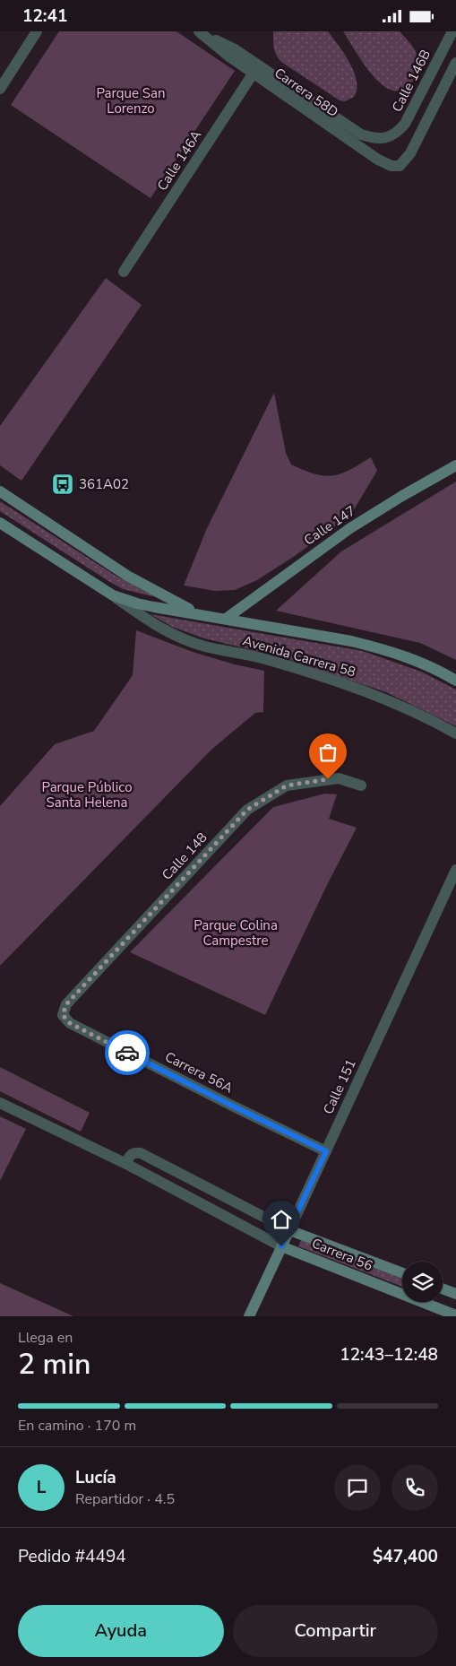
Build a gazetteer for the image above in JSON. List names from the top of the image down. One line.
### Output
{"streets":{"main road":["Calle 147","Avenida Carrera 58","Calle 151","Carrera 56"],"street":["Calle 146B","Carrera 58D","Calle 146A","Calle 148","Carrera 56A"]},"crossings":[["Calle 146B","Carrera 58D"],["Carrera 58D","Calle 146A"],["Calle 147","Avenida Carrera 58"],["Calle 148","Carrera 56A"],["Carrera 56A","Calle 151"],["Calle 151","Carrera 56"]],"parks":["Parque San Lorenzo","Parque Público Santa Helena","Parque Colina Campestre"],"places":{"bus stop":["361A02"]},"page":{"status":"12:41","heading":["2 min","Llega en","12:43–12:48"],"panel":["Lucía","Repartidor · 4.5","Pedido #4494","$47,400"],"bar":"En camino · 170 m","round":"L","buttons":["Ayuda","Compartir"]}}
